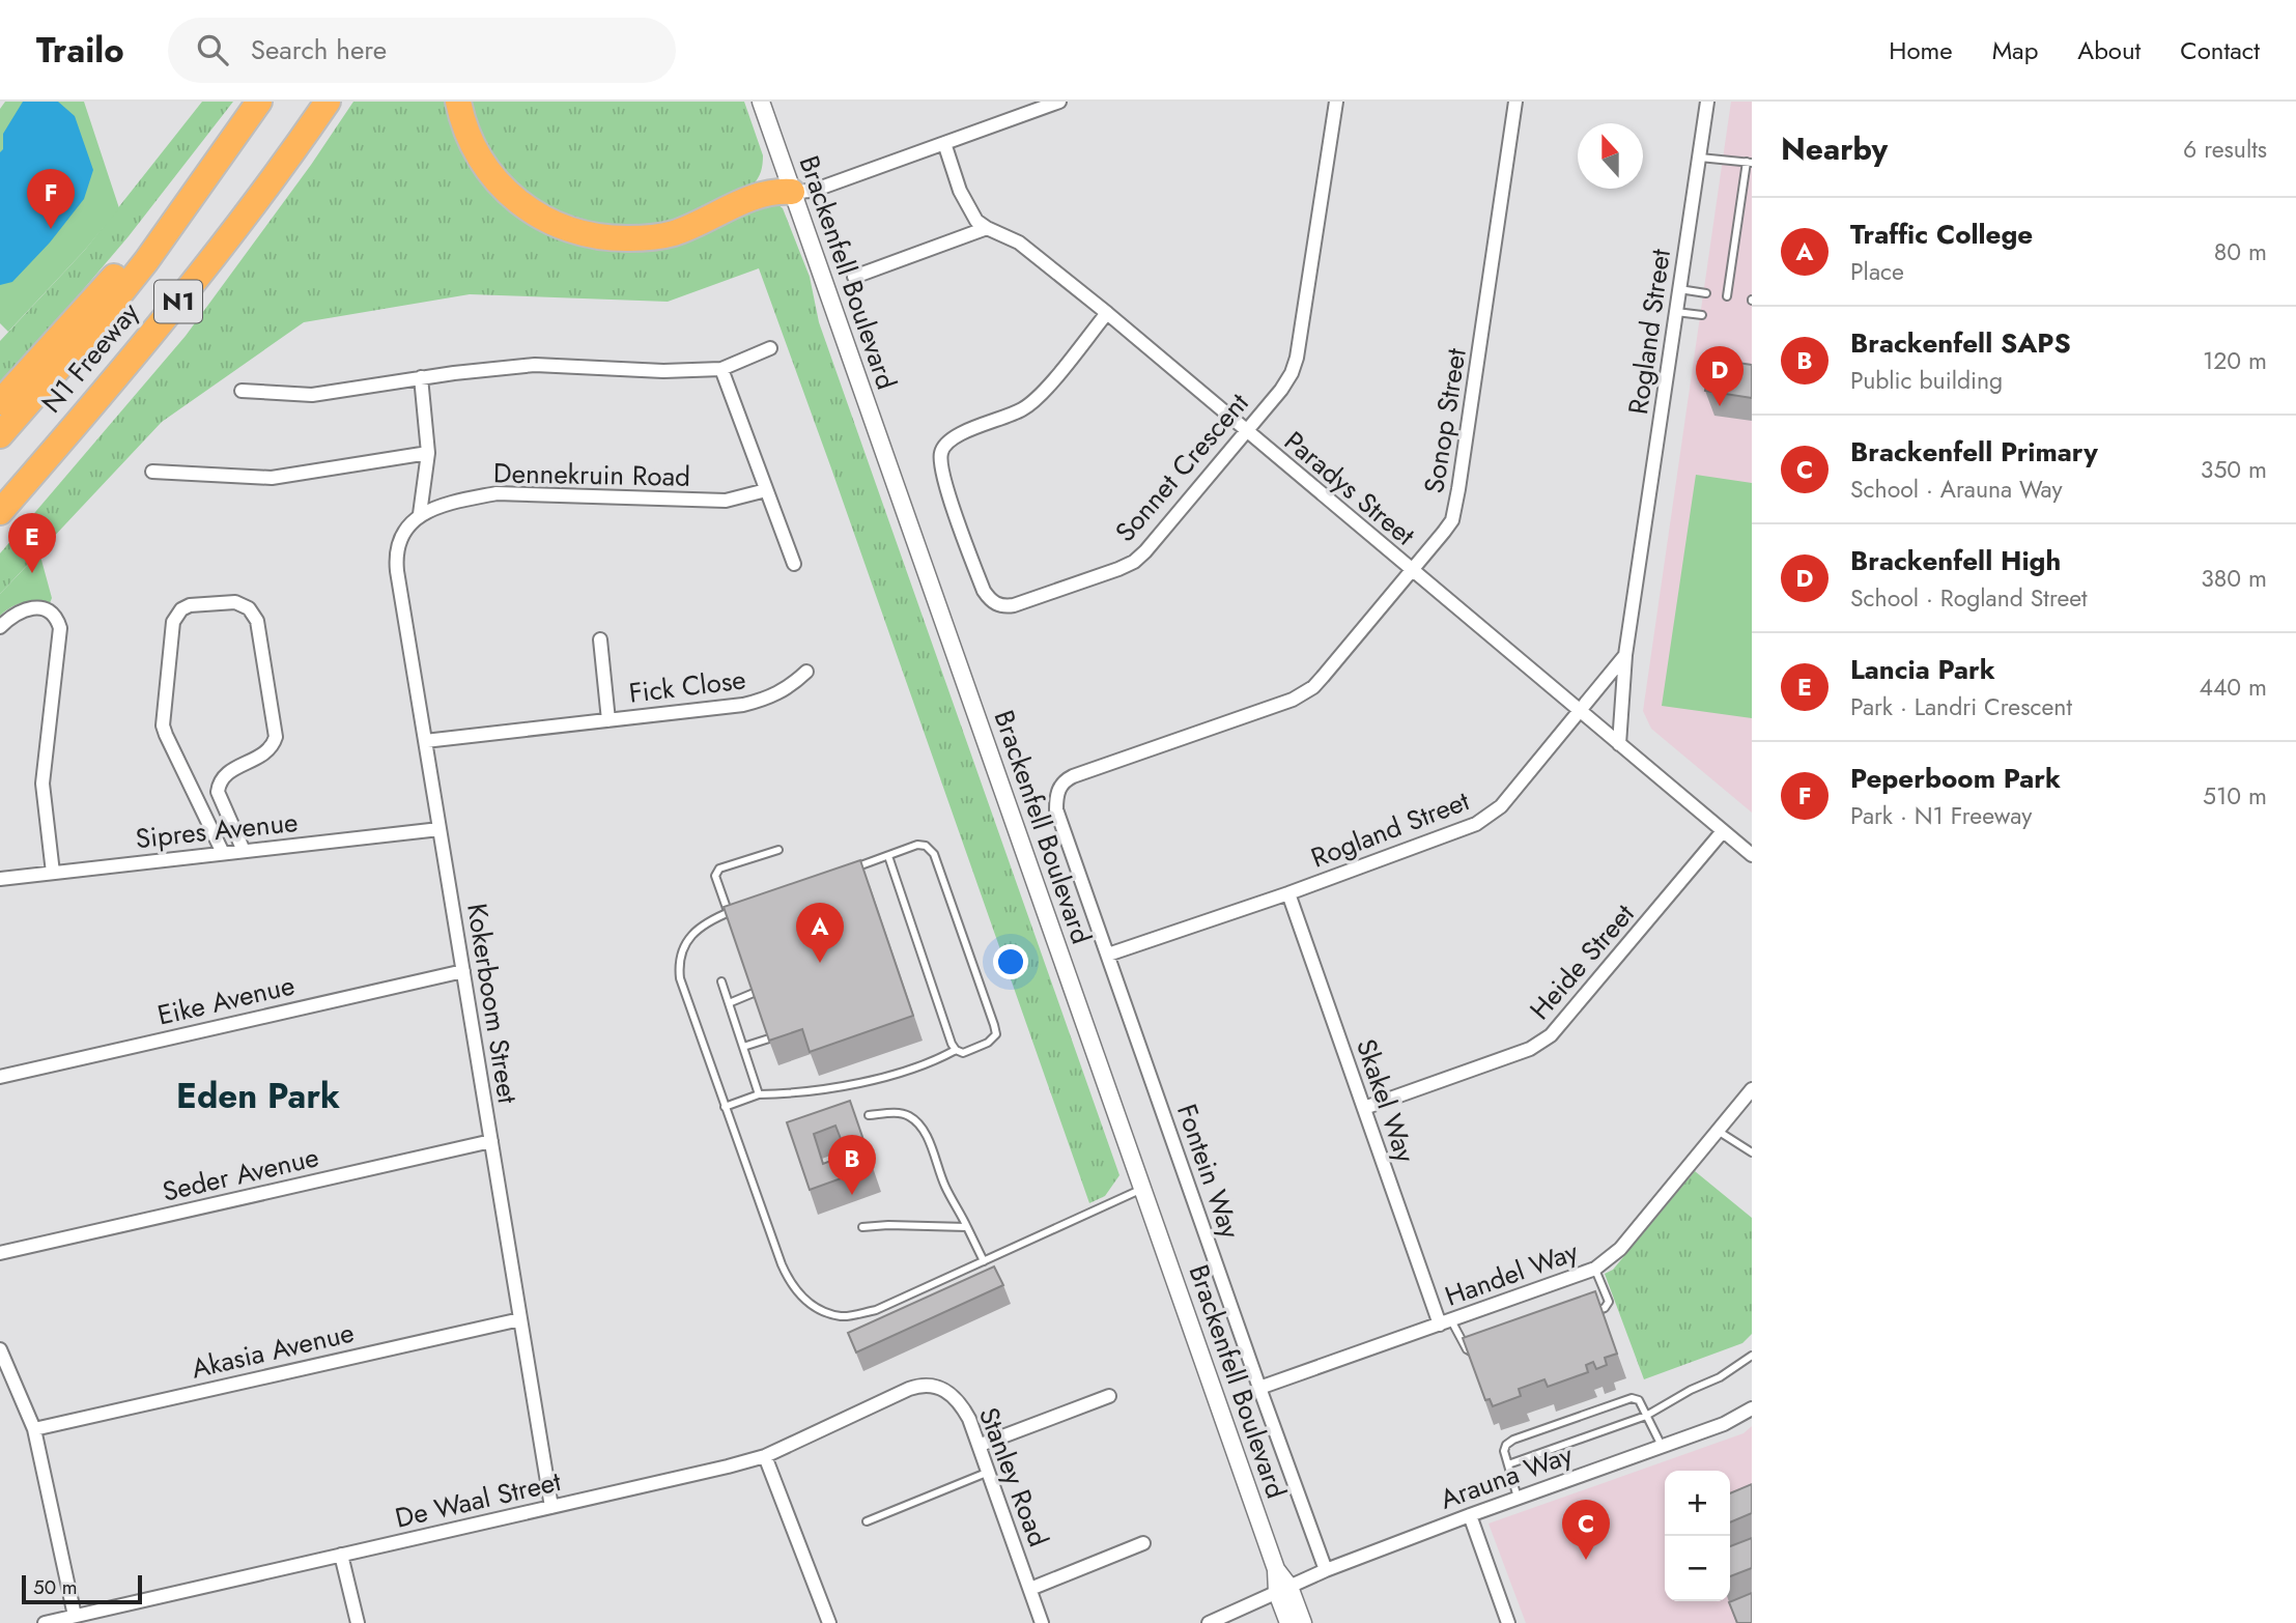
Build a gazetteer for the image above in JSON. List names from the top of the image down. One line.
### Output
{"streets":{"highway":["N1","N1 Freeway"],"street":["Brackenfell Boulevard","Rogland Street","Sonop Street","Sonnet Crescent","Dennekruin Road","Paradys Street","Fick Close","Sipres Avenue","Heide Street","Eike Avenue","Kokerboom Street","Skakel Way","Fontein Way","Seder Avenue","Handel Way","Akasia Avenue","Stanley Road","Arauna Way","De Waal Street"]},"crossings":[["Brackenfell Boulevard","Arauna Way"],["Rogland Street","Paradys Street"],["Rogland Street","Skakel Way"],["Rogland Street","Fontein Way"],["Sonop Street","Paradys Street"],["Sonop Street","Fontein Way"],["Sonnet Crescent","Paradys Street"],["Dennekruin Road","Kokerboom Street"],["Paradys Street","Heide Street"],["Fick Close","Kokerboom Street"],["Sipres Avenue","Kokerboom Street"],["Heide Street","Skakel Way"],["Eike Avenue","Kokerboom Street"],["Kokerboom Street","Seder Avenue"],["Kokerboom Street","Akasia Avenue"],["Kokerboom Street","De Waal Street"],["Skakel Way","Handel Way"],["Fontein Way","Handel Way"],["Fontein Way","Arauna Way"],["Stanley Road","De Waal Street"]],"districts":["Eden Park"],"scale_bar":"50 m","north":"top","page":{"header":"Trailo","search":"Search here","nav":["Home","Map","About","Contact"],"heading":["Nearby","6 results"],"pins":["F","D","E","A","B","C"],"list":[{"mark":"A","name":"Traffic College","note":"Place","value":"80 m"},{"mark":"B","name":"Brackenfell SAPS","note":"Public building","value":"120 m"},{"mark":"C","name":"Brackenfell Primary","note":"School · Arauna Way","value":"350 m"},{"mark":"D","name":"Brackenfell High","note":"School · Rogland Street","value":"380 m"},{"mark":"E","name":"Lancia Park","note":"Park · Landri Crescent","value":"440 m"},{"mark":"F","name":"Peperboom Park","note":"Park · N1 Freeway","value":"510 m"}],"map_buttons":["+","−"],"scale":"50 m"}}
